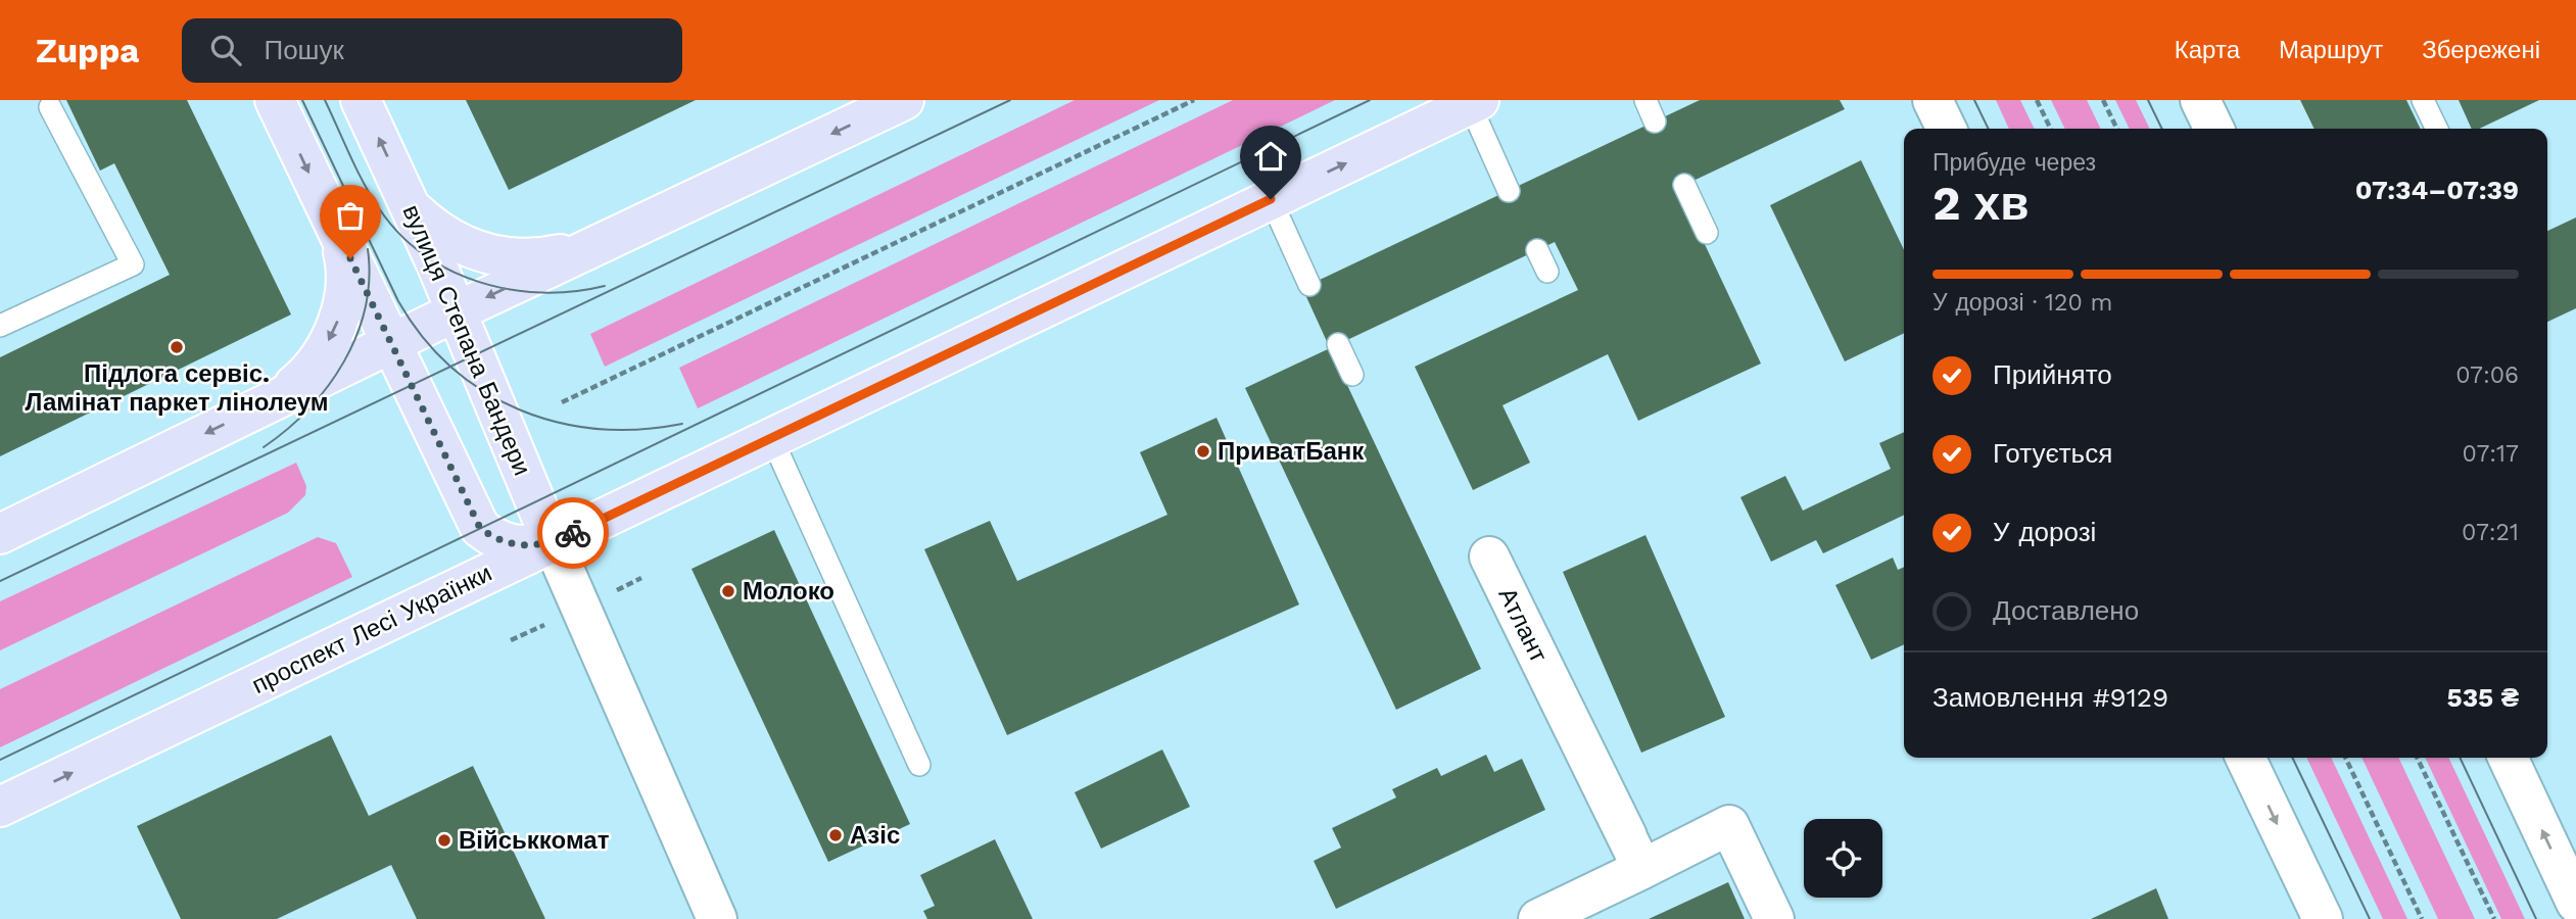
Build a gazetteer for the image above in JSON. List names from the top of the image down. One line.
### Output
{"streets":{"main road":["вулиця Степана Бандери","проспект Лесі Українки"],"street":["Атлант"]},"crossings":[["вулиця Степана Бандери","проспект Лесі Українки"]],"places":["Підлога сервіс. Ламінат паркет лінолеум","ПриватБанк","Молоко","Азіс","Військкомат"],"page":{"header":"Zuppa","search":"Пошук","nav":["Карта","Маршрут","Збережені"],"heading":["2 хв","Прибуде через","07:34–07:39"],"panel":["Замовлення #9129","535 ₴"],"bar":"У дорозі · 120 m","list":[["Прийнято","07:06"],["Готується","07:17"],["У дорозі","07:21"],"Доставлено"]}}
